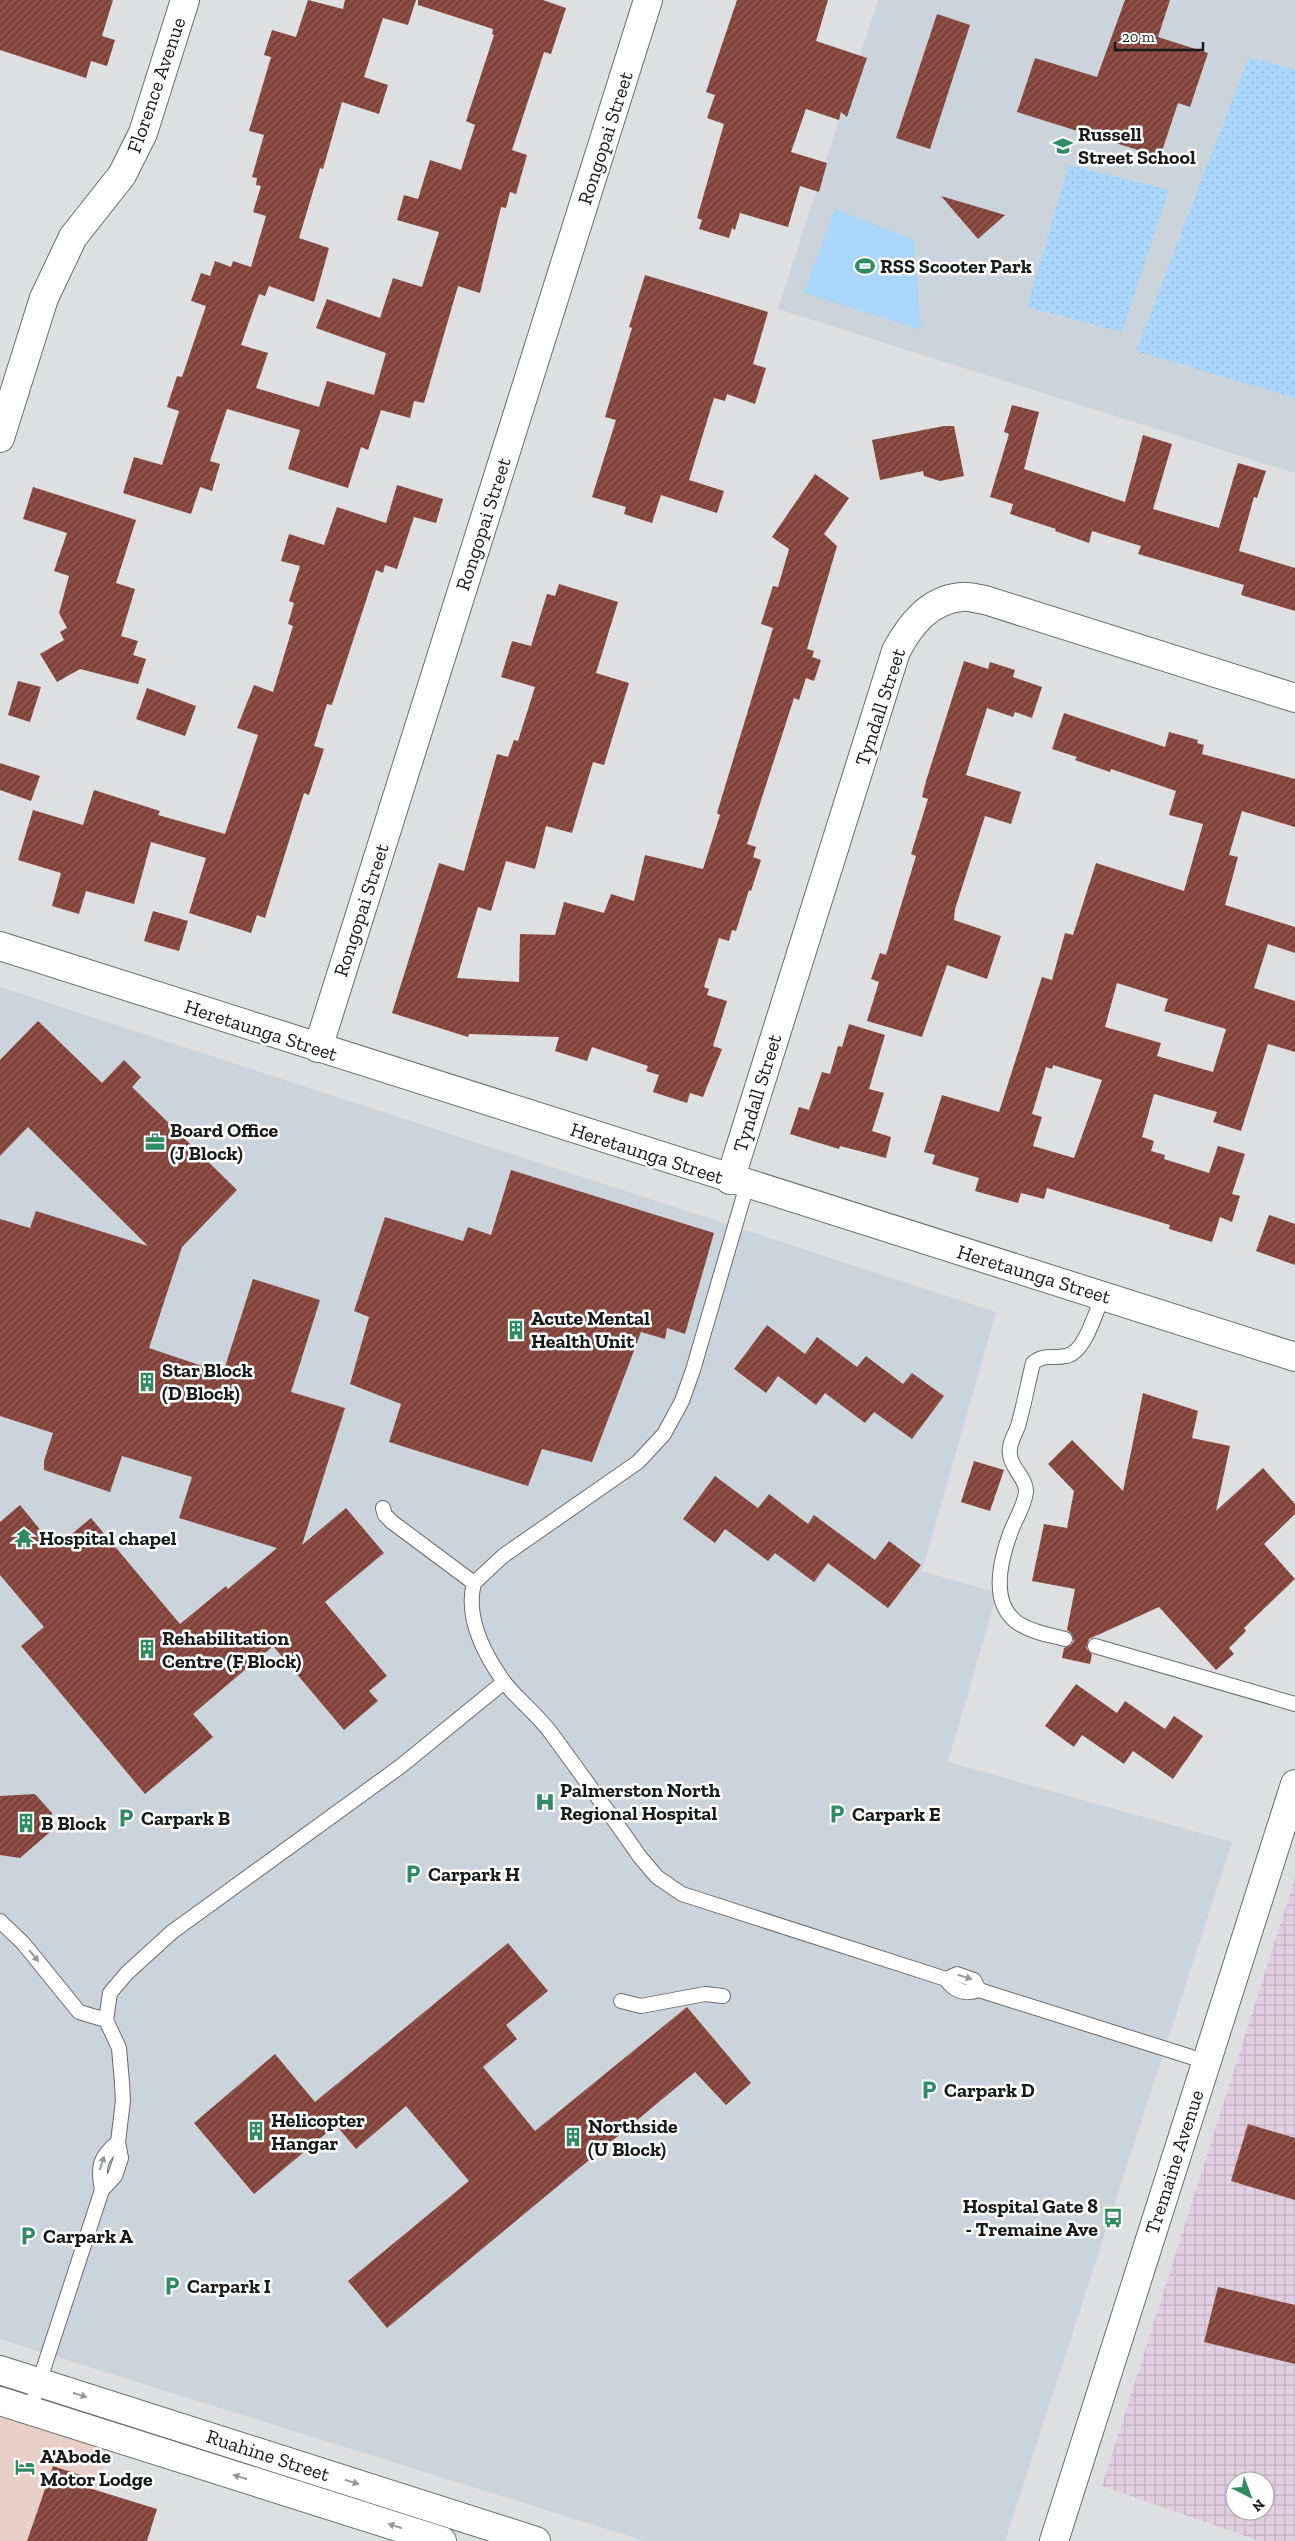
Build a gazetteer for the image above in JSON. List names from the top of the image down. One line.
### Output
{"streets":{"street":["Florence Avenue","Rongopai Street","Tyndall Street","Heretaunga Street","Tremaine Avenue","Ruahine Street"]},"crossings":[["Rongopai Street","Heretaunga Street"],["Tyndall Street","Heretaunga Street"]],"places":{"school or university":["Russell Street School"],"sports":["RSS Scooter Park"],"office":["Board Office (J Block)"],"building":["Acute Mental Health Unit","Star Block (D Block)","Rehabilitation Centre (F Block)","B Block","Helicopter Hangar","Northside (U Block)"],"temple":["Hospital chapel"],"hospital":["Palmerston North Regional Hospital"],"parking":["Carpark E","Carpark B","Carpark H","Carpark D","Carpark A","Carpark I"],"bus stop":["Hospital Gate 8 - Tremaine Ave"],"hotel":["A'Abode Motor Lodge"]},"scale_bar":"20 m","north":"bottom right"}
